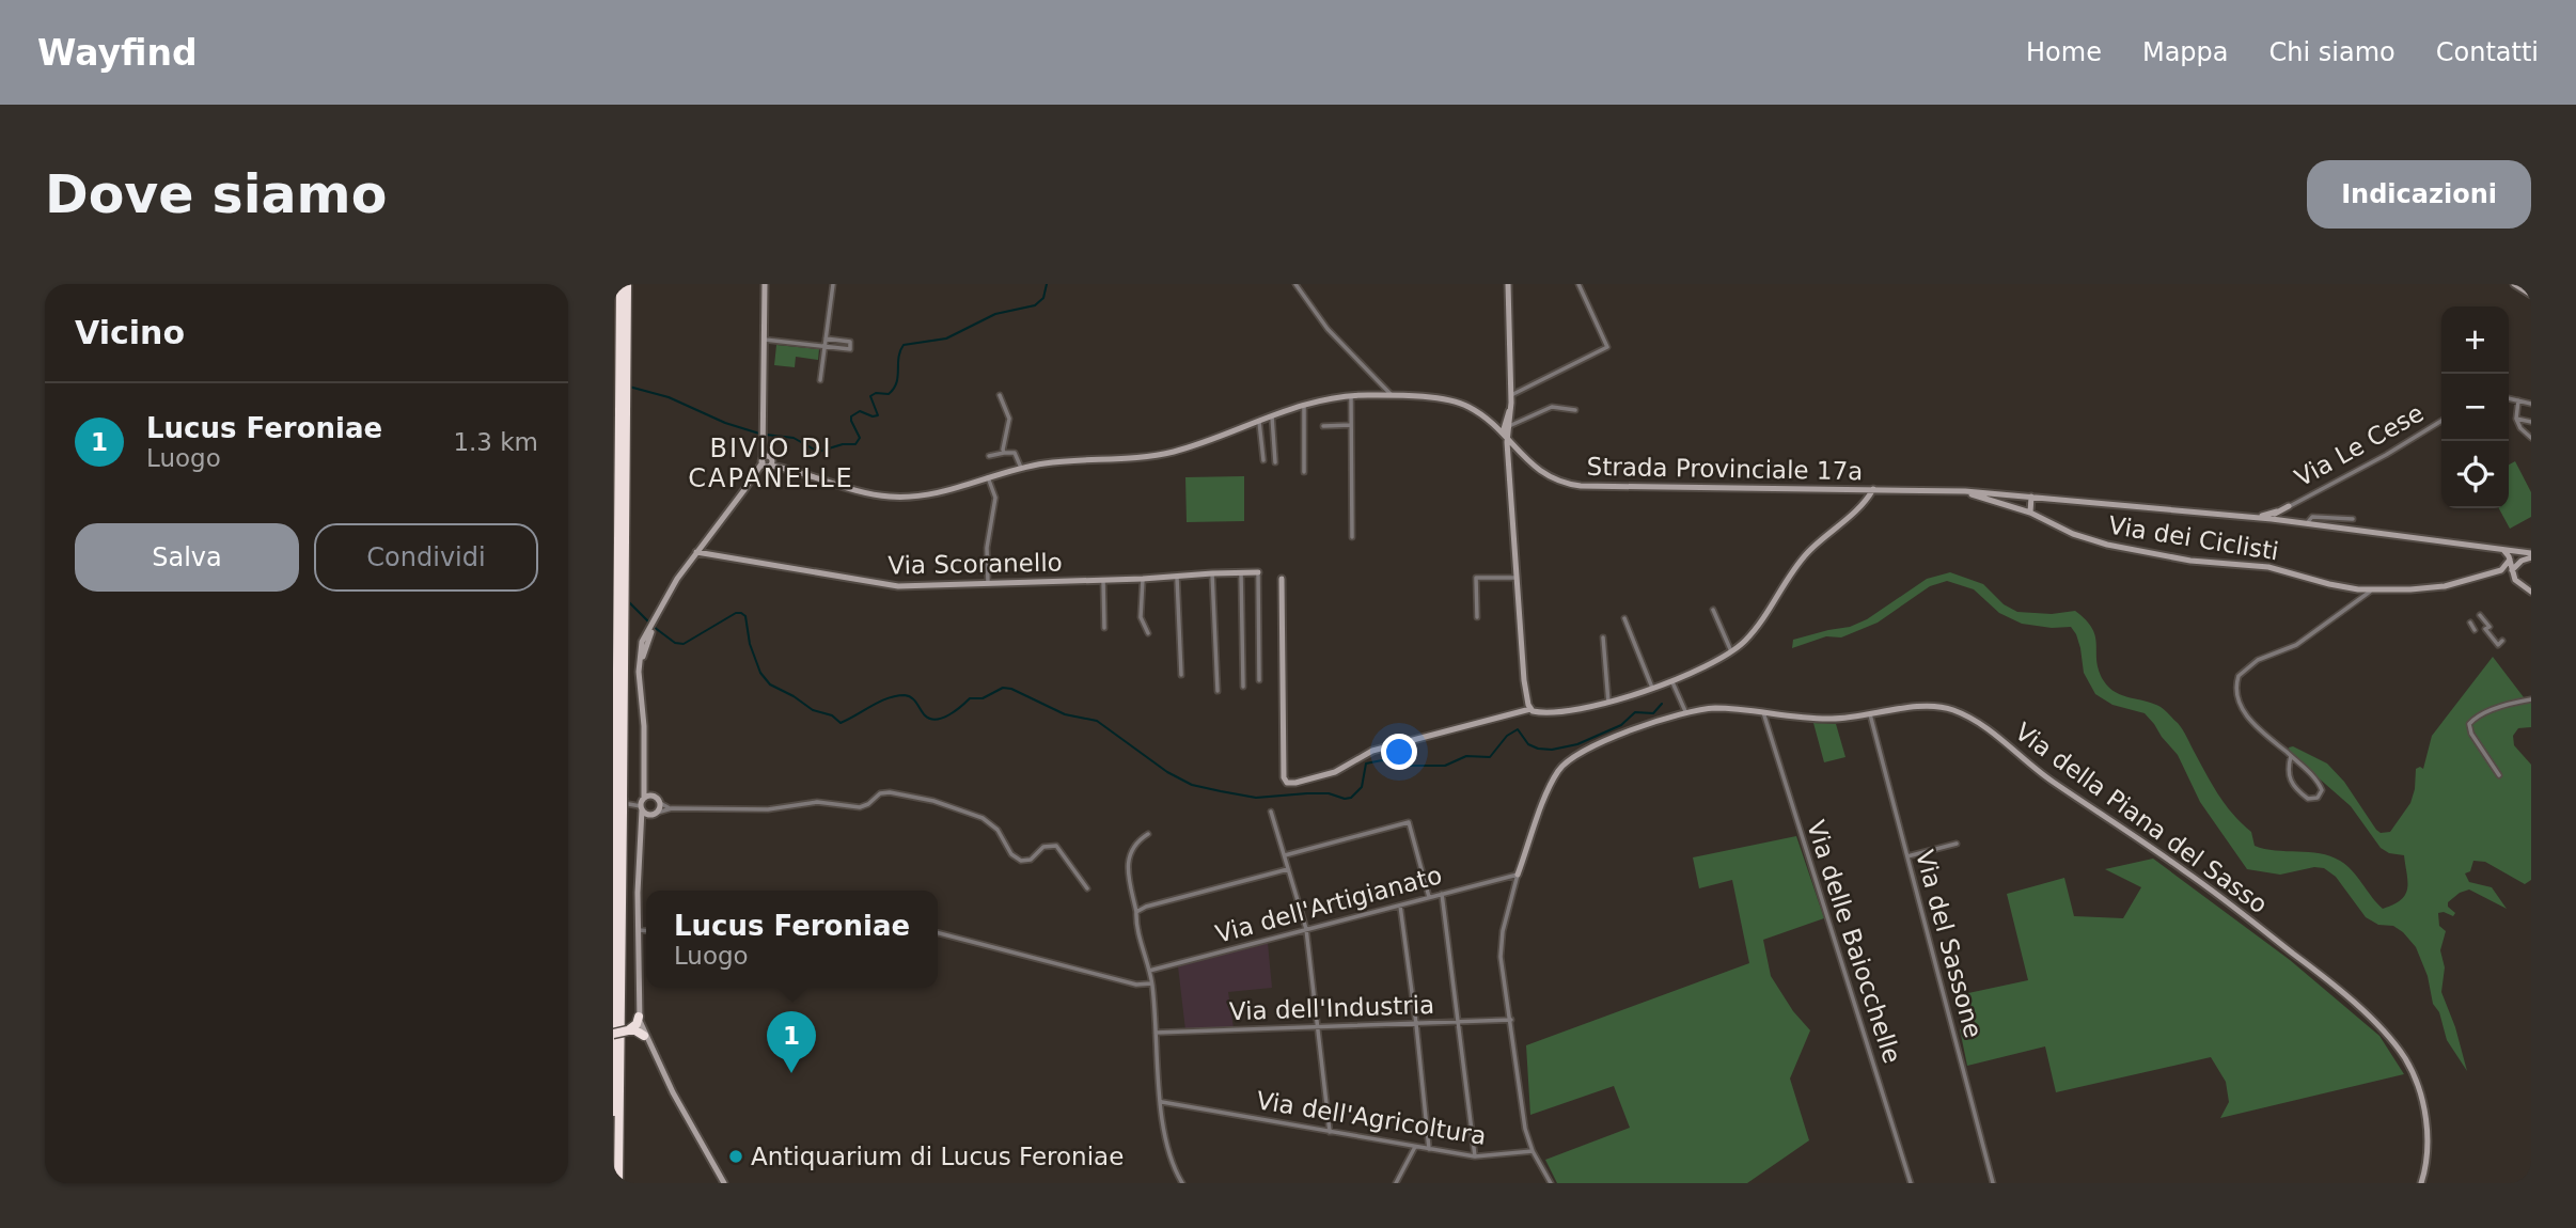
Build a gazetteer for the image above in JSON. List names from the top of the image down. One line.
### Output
{"streets":{"street":["Via Le Cese","Strada Provinciale 17a","Via dei Ciclisti","Via Scoranello","Via della Piana del Sasso","Via dell'Artigianato","Via delle Baiocchelle","Via del Sassone","Via dell'Industria","Via dell'Agricoltura"]},"crossings":[["Strada Provinciale 17a","Via dei Ciclisti"],["Via della Piana del Sasso","Via dell'Artigianato"],["Via della Piana del Sasso","Via delle Baiocchelle"],["Via della Piana del Sasso","Via del Sassone"],["Via della Piana del Sasso","Via dell'Agricoltura"],["Via dell'Artigianato","Via dell'Agricoltura"],["Via dell'Industria","Via dell'Agricoltura"]],"districts":["BIVIO DI CAPANELLE"],"places":["Antiquarium di Lucus Feroniae"],"page":{"header":"Wayfind","nav":["Home","Mappa","Chi siamo","Contatti"],"buttons":["Indicazioni",["Salva","Condividi"]],"title":"Dove siamo","heading":"Vicino","map_buttons":["+","−"],"list":[{"mark":"1","name":"Lucus Feroniae","note":"Luogo","value":"1.3 km"}],"popup":["Lucus Feroniae","Luogo"],"pins":"1"}}
